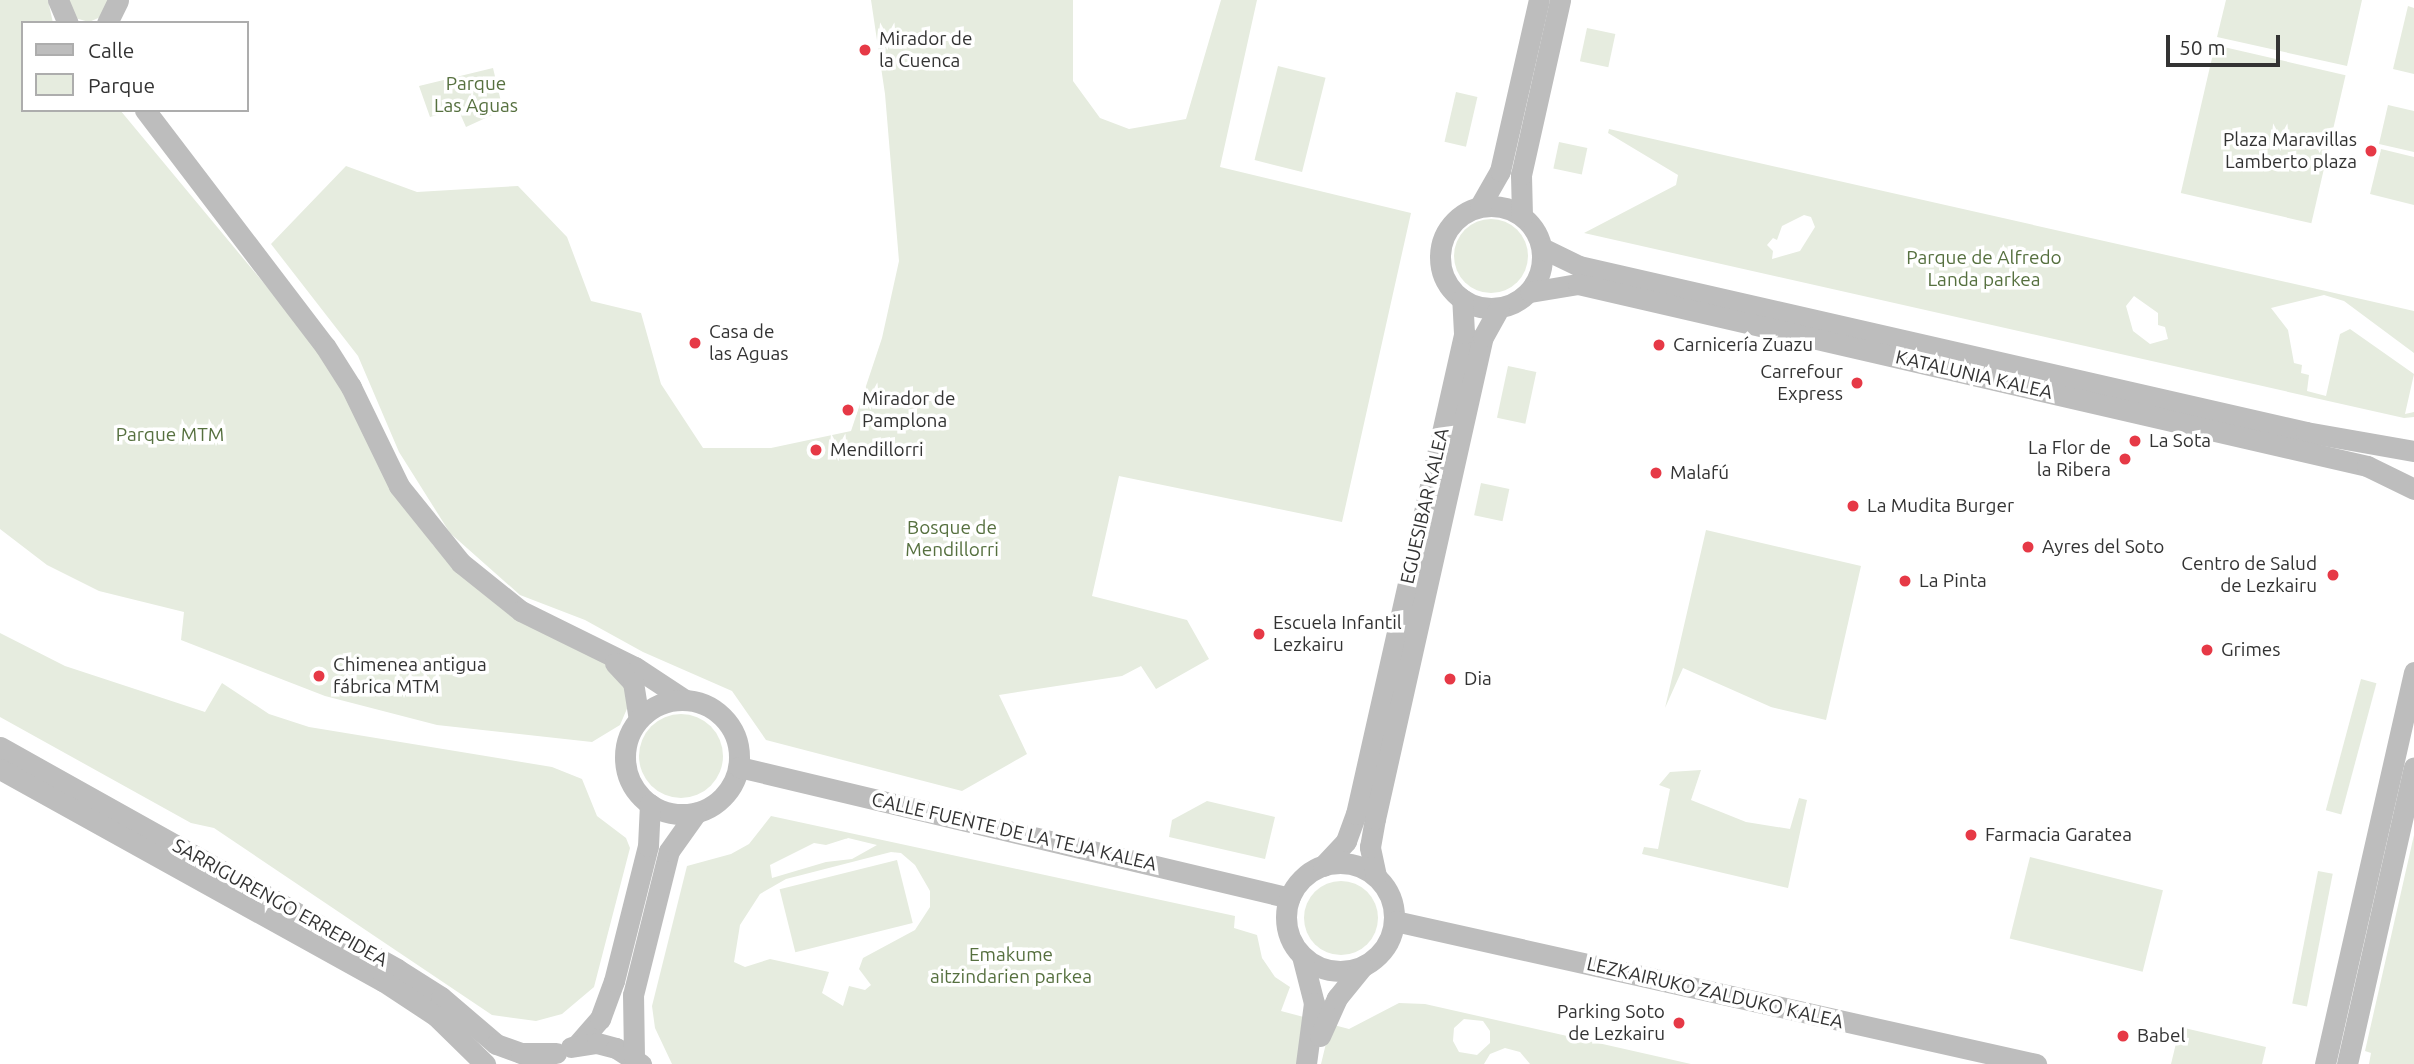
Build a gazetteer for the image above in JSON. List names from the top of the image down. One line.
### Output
{"streets":{"street":["KATALUNIA KALEA","EGUESIBAR KALEA","CALLE FUENTE DE LA TEJA KALEA","SARRIGURENGO ERREPIDEA","LEZKAIRUKO ZALDUKO KALEA"]},"crossings":[["KATALUNIA KALEA","EGUESIBAR KALEA"],["EGUESIBAR KALEA","CALLE FUENTE DE LA TEJA KALEA"],["EGUESIBAR KALEA","LEZKAIRUKO ZALDUKO KALEA"],["CALLE FUENTE DE LA TEJA KALEA","LEZKAIRUKO ZALDUKO KALEA"]],"parks":["Parque Las Aguas","Parque de Alfredo Landa parkea","Parque MTM","Bosque de Mendillorri","Emakume aitzindarien parkea"],"places":["Mirador de la Cuenca","Plaza Maravillas Lamberto plaza","Casa de las Aguas","Carnicería Zuazu","Carrefour Express","Mirador de Pamplona","La Sota","Mendillorri","La Flor de la Ribera","Malafú","La Mudita Burger","Ayres del Soto","Centro de Salud de Lezkairu","La Pinta","Escuela Infantil Lezkairu","Grimes","Chimenea antigua fábrica MTM","Dia","Farmacia Garatea","Parking Soto de Lezkairu","Babel"],"legend":["Calle","Parque"],"scale_bar":"50 m"}
